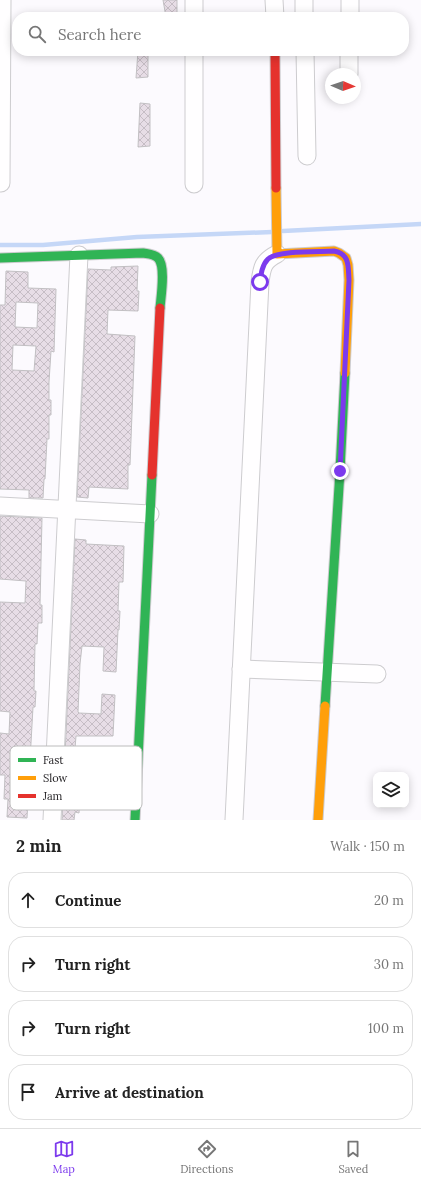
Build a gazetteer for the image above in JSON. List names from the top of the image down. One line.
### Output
{"legend":["Fast","Slow","Jam"],"north":"right","page":{"search":"Search here","heading":["2 min","Walk · 150 m"],"list":[["Continue","20 m"],["Turn right","30 m"],["Turn right","100 m"],"Arrive at destination"],"nav":["Map","Directions","Saved"]}}
